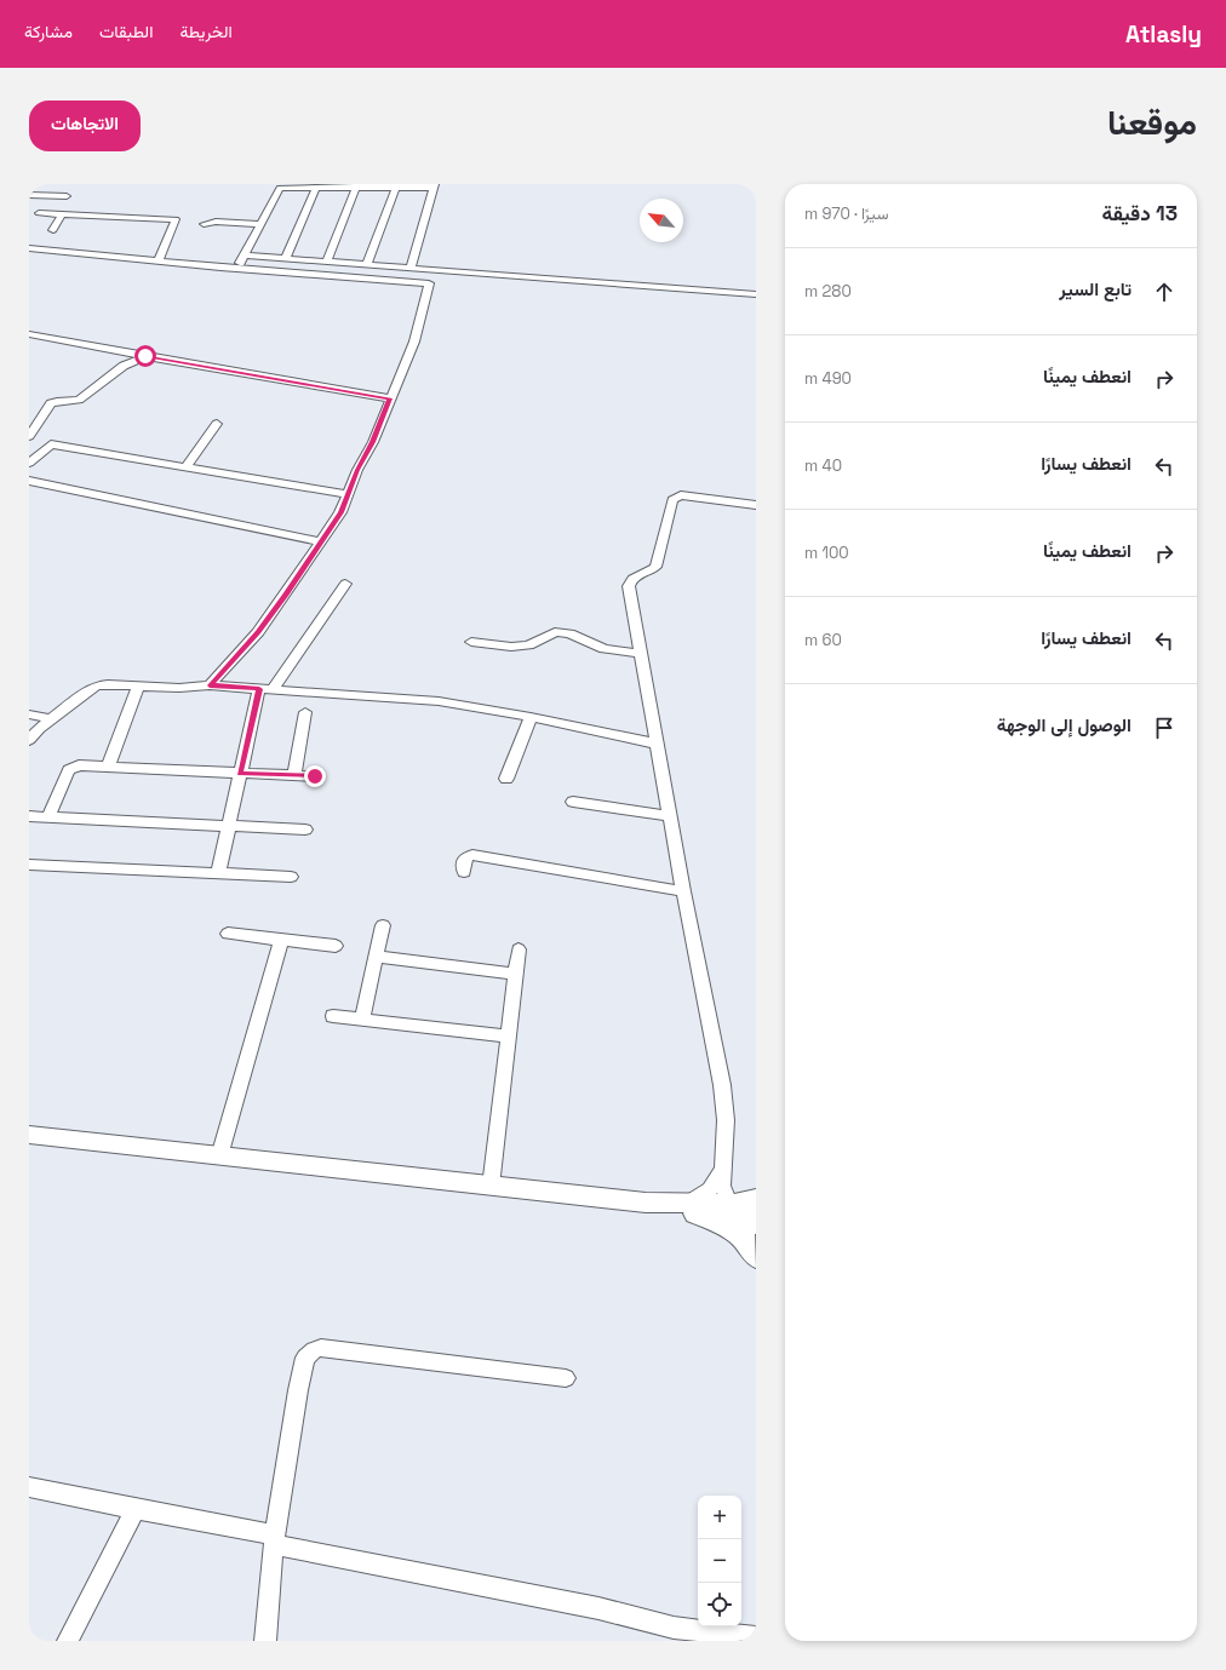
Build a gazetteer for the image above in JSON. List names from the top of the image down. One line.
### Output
{"north":"top left","page":{"header":"Atlasly","nav":["الخريطة","الطبقات","مشاركة"],"title":"موقعنا","buttons":"الاتجاهات","heading":["13 دقيقة","سيرًا · 970 m"],"list":[["تابع السير","280 m"],["انعطف يمينًا","490 m"],["انعطف يسارًا","40 m"],["انعطف يمينًا","100 m"],["انعطف يسارًا","60 m"],"الوصول إلى الوجهة"],"map_buttons":["+","−"]}}
